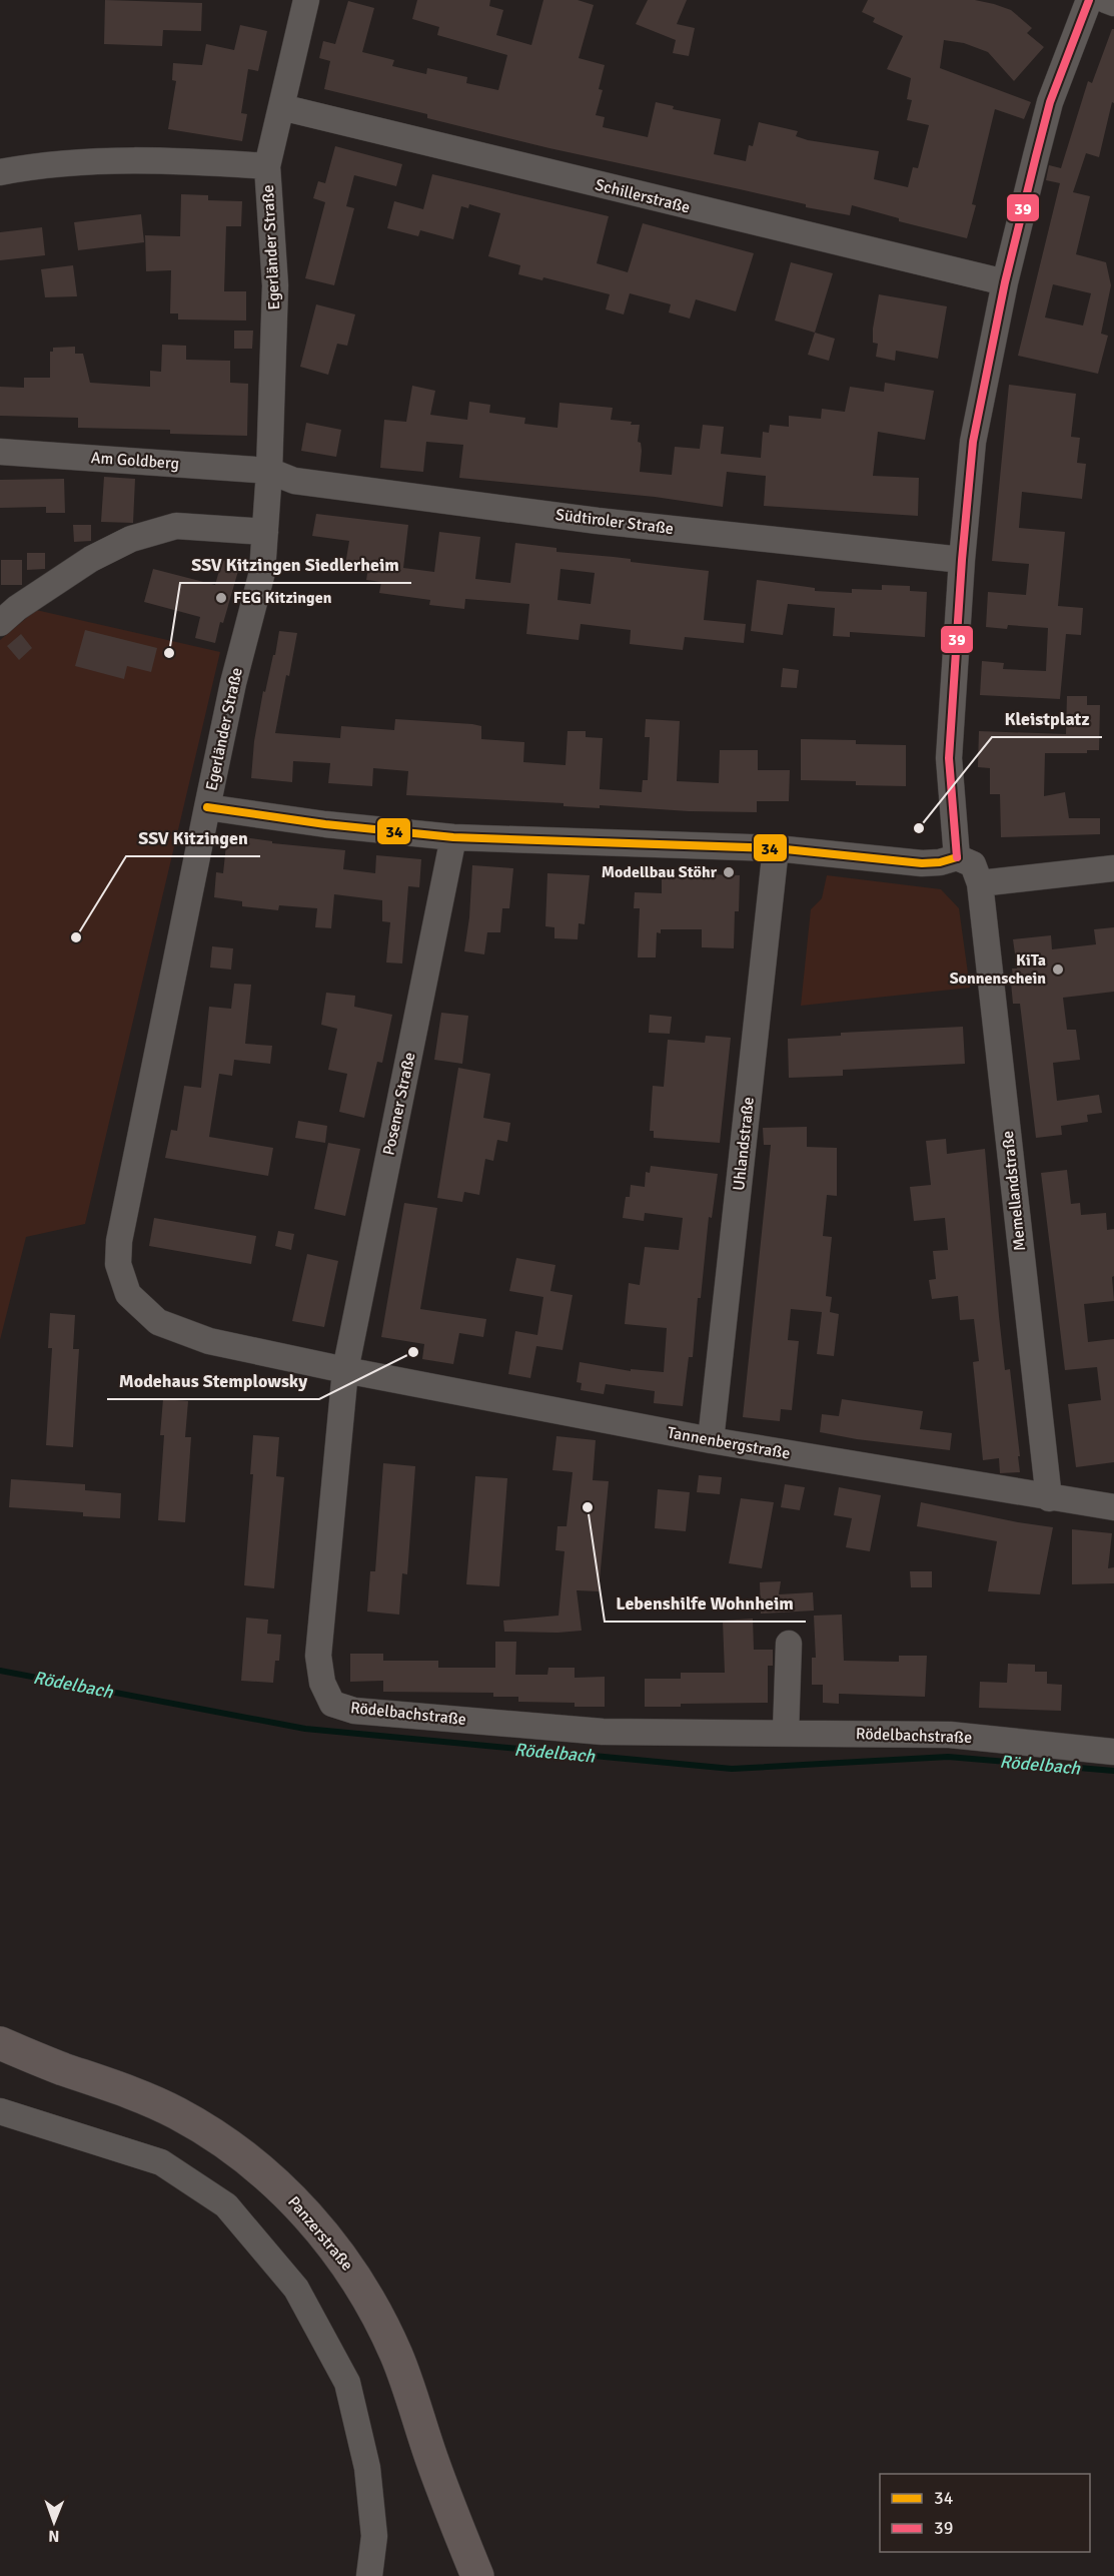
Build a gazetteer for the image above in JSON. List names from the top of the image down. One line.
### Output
{"streets":{"main road":["Panzerstraße"],"street":["Schillerstraße","Egerländer Straße","Am Goldberg","Südtiroler Straße","Posener Straße","Uhlandstraße","Memellandstraße","Tannenbergstraße","Rödelbachstraße"]},"crossings":[["Schillerstraße","Egerländer Straße"],["Egerländer Straße","Am Goldberg"],["Egerländer Straße","Südtiroler Straße"],["Egerländer Straße","Posener Straße"],["Egerländer Straße","Tannenbergstraße"],["Egerländer Straße","Rödelbachstraße"],["Am Goldberg","Südtiroler Straße"],["Posener Straße","Tannenbergstraße"],["Posener Straße","Rödelbachstraße"],["Uhlandstraße","Tannenbergstraße"],["Memellandstraße","Tannenbergstraße"],["Tannenbergstraße","Rödelbachstraße"]],"water":["Rödelbach"],"places":["FEG Kitzingen","SSV Kitzingen Siedlerheim","Kleistplatz","Modellbau Stöhr","SSV Kitzingen","KiTa Sonnenschein","Modehaus Stemplowsky","Lebenshilfe Wohnheim"],"lines":["transit line 39","transit line 34"],"legend":["34","39"],"north":"bottom"}
